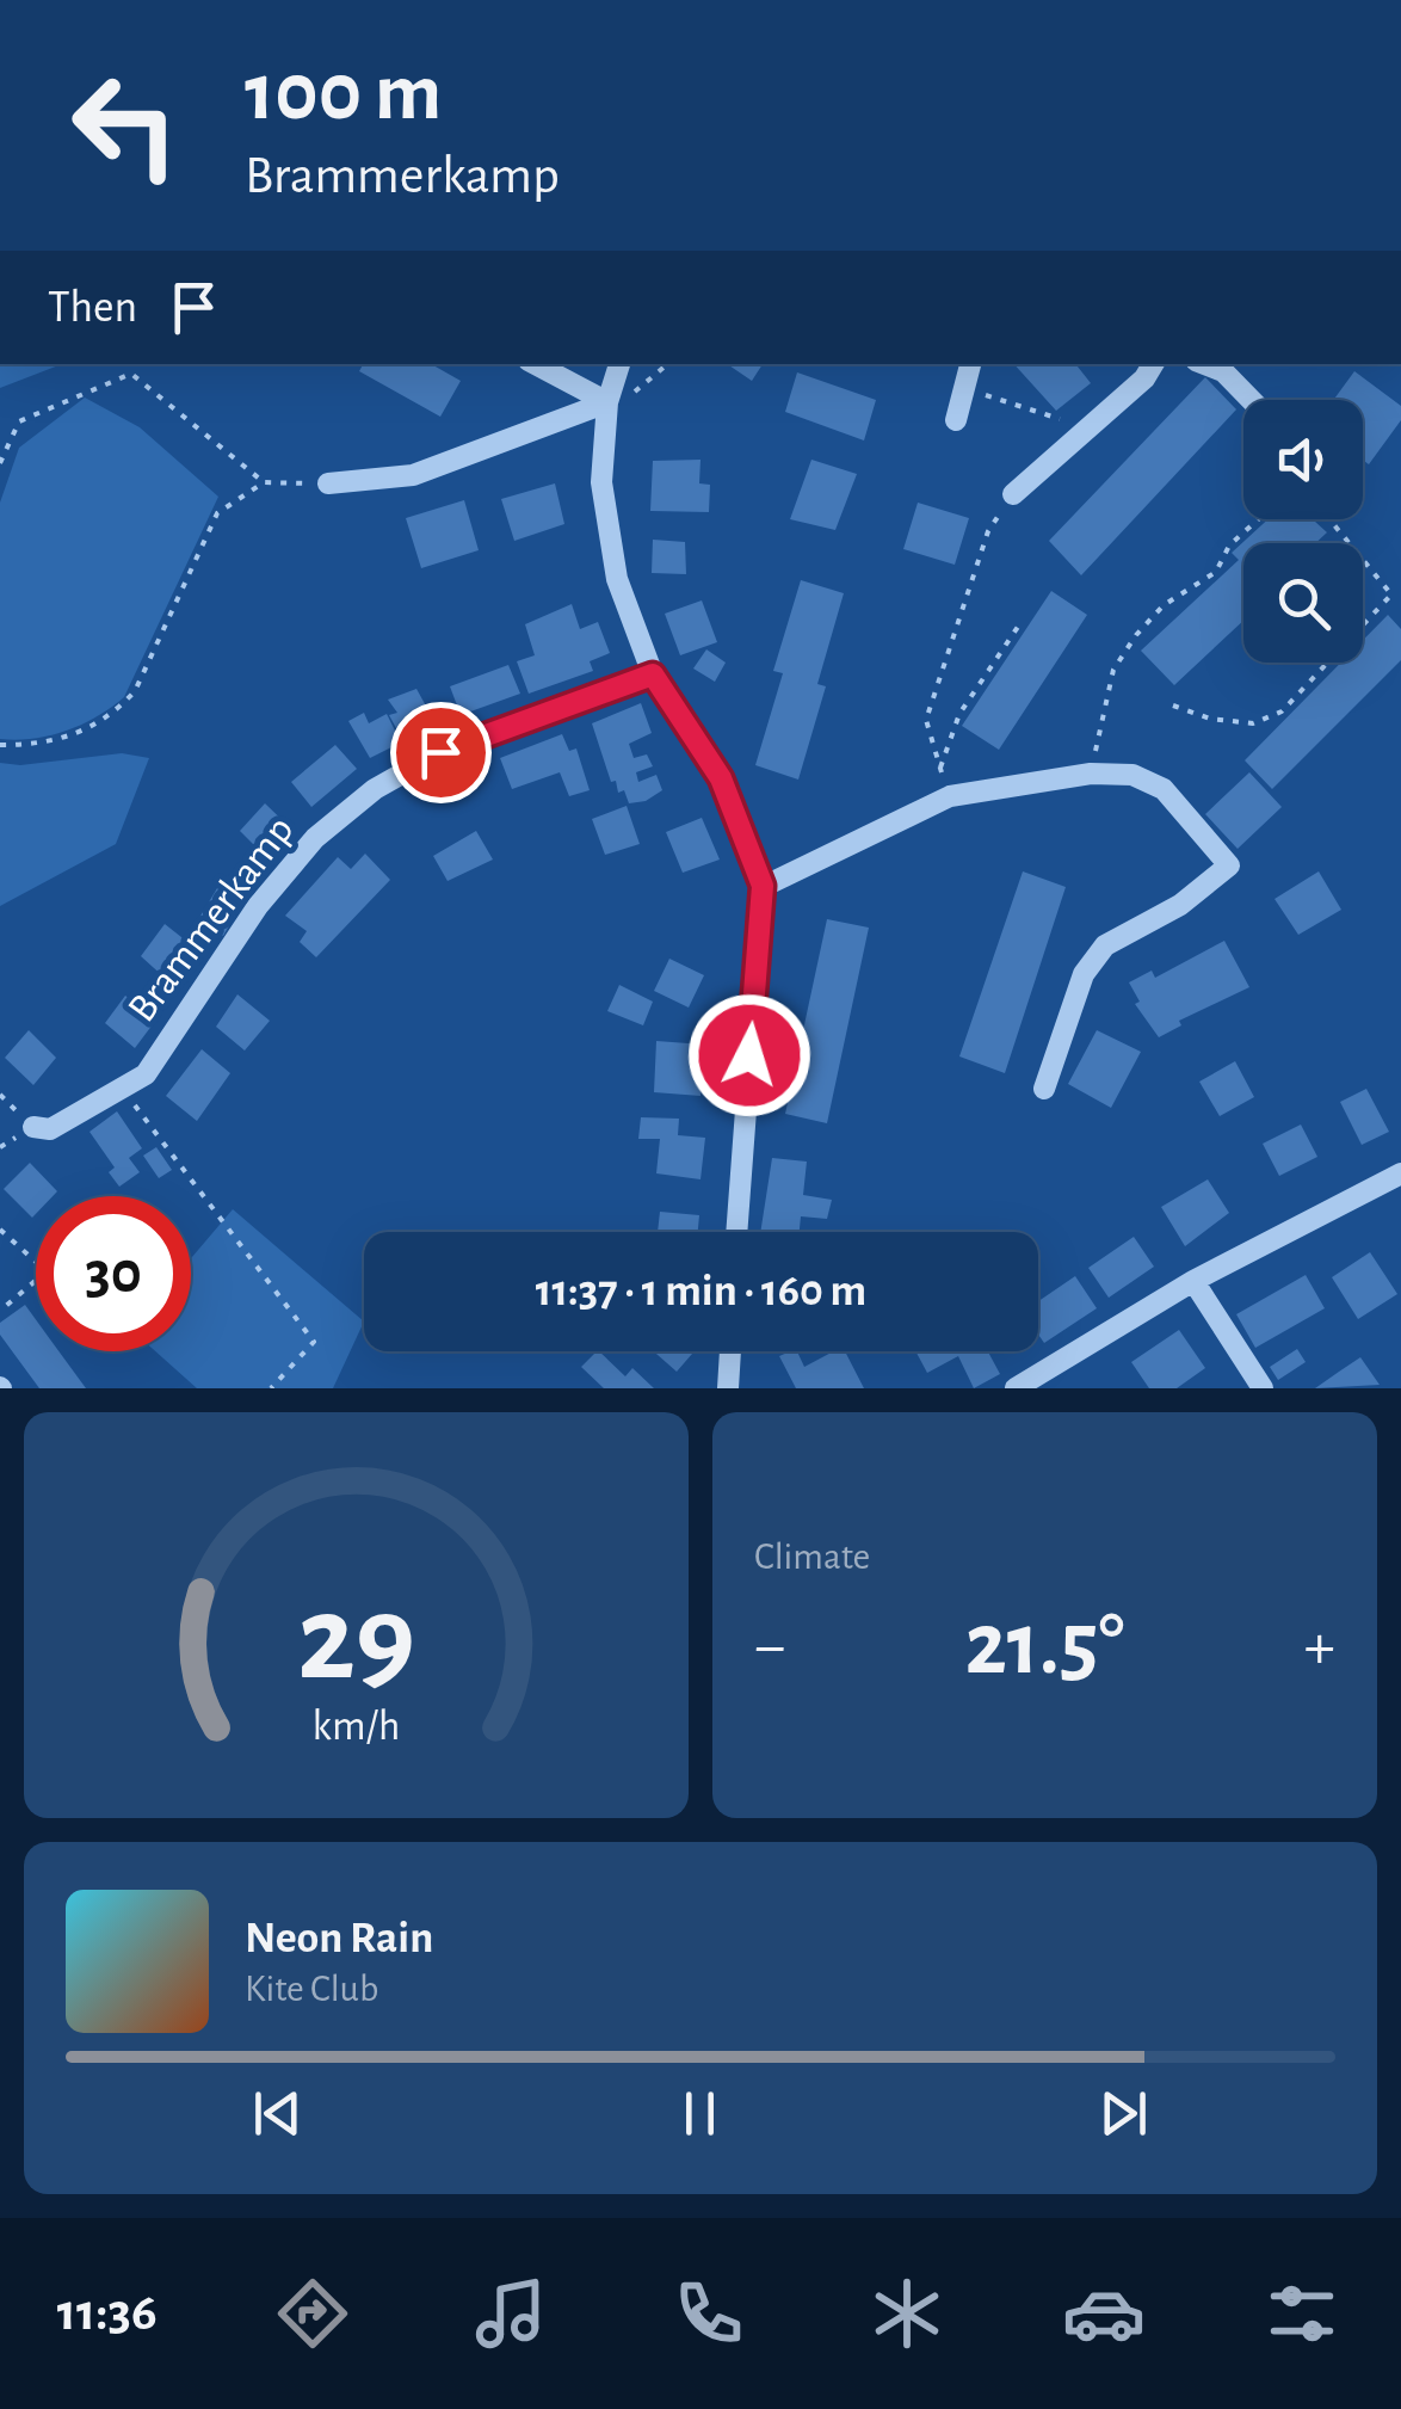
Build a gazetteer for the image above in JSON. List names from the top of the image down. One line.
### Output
{"streets":{"street":["Brammerkamp"]},"page":{"turn":["100 m","Brammerkamp"],"then":"Then","limit":"30","trip":"11:37 · 1 min · 160 m","tile":"Climate","heat":["−","21.5°","+"],"song":["Neon Rain","Kite Club"],"tabs":"11:36","gauge":["29","km/h"]}}
